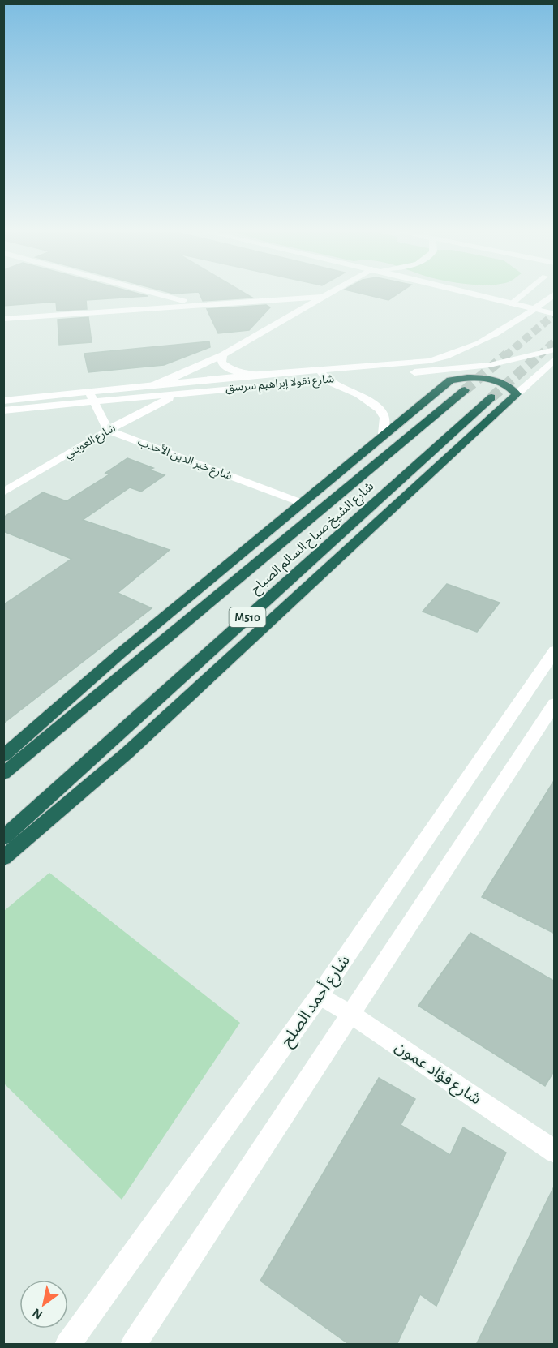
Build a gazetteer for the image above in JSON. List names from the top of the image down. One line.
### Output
{"streets":{"highway":["شارع الشيخ صباح السالم الصباح","M510"],"street":["شارع نقولا إبراهيم سرسق","شارع العويني","شارع خير الدين الأحدب","شارع أحمد الصلح","شارع فؤاد عمون"]},"crossings":[["شارع نقولا إبراهيم سرسق","شارع العويني"],["شارع العويني","شارع خير الدين الأحدب"],["شارع أحمد الصلح","شارع فؤاد عمون"]],"north":"bottom left"}
